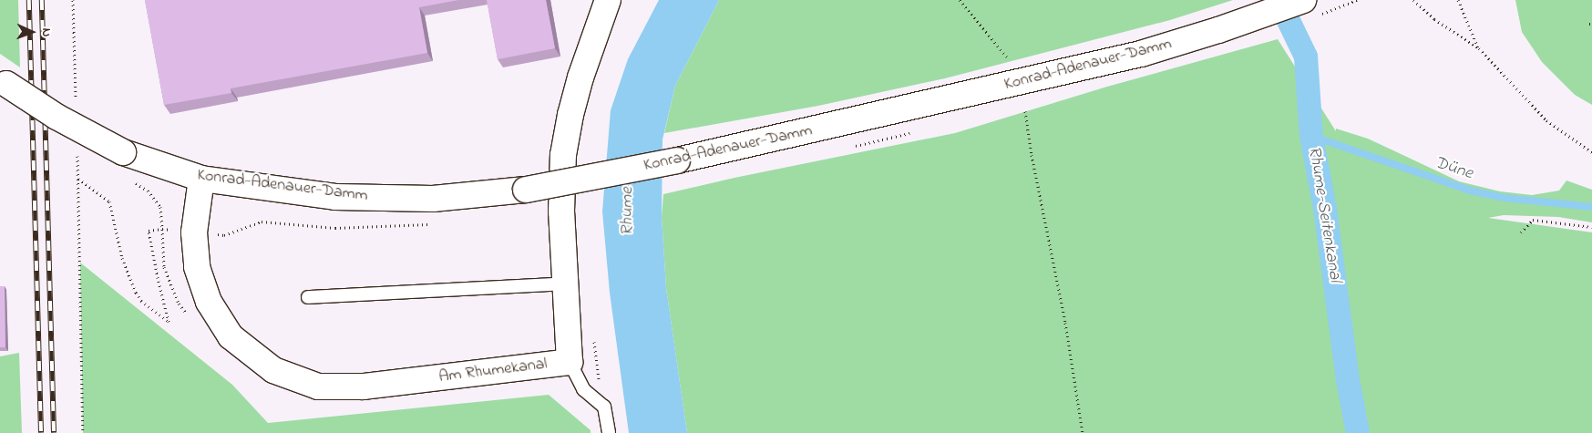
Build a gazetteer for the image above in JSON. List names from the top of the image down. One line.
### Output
{"streets":{"main road":["Konrad-Adenauer-Damm","Am Rhumekanal"]},"crossings":[["Konrad-Adenauer-Damm","Am Rhumekanal"]],"water":["Düne","Rhume","Rhume-Seitenkanal"],"north":"right"}
